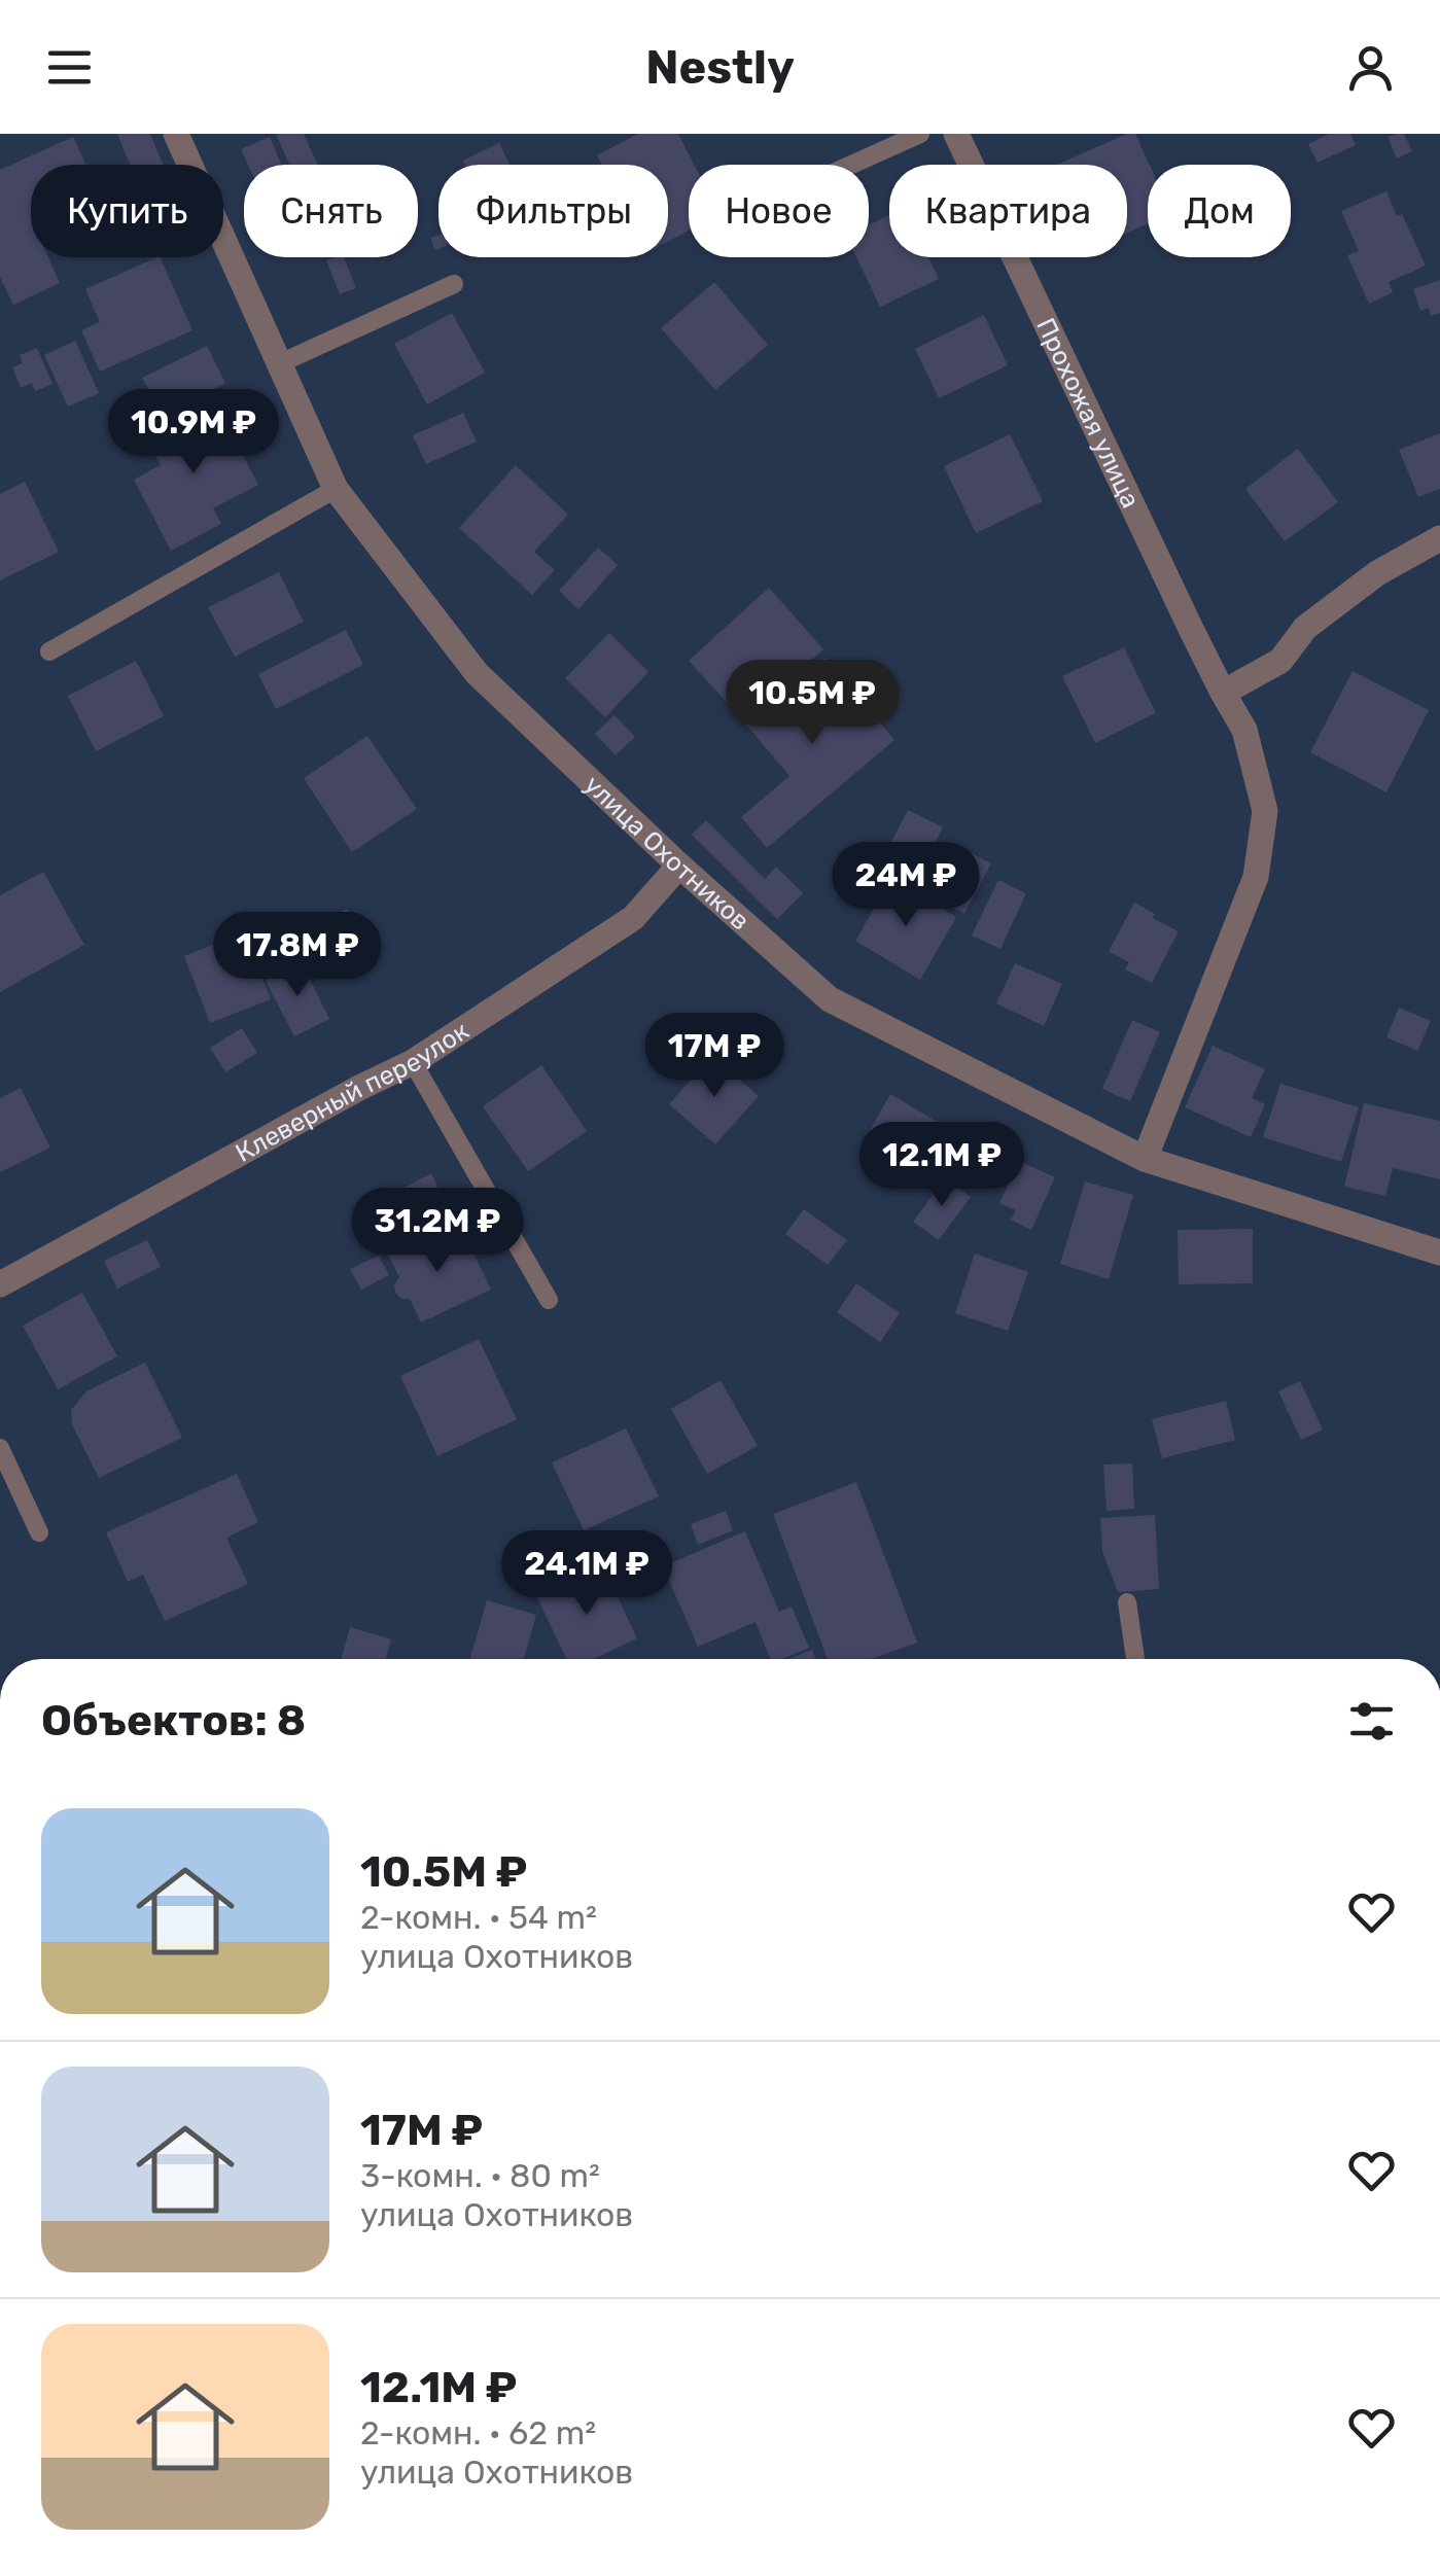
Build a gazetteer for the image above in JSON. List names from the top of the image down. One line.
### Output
{"streets":{"street":["Прохожая улица","улица Охотников","Клеверный переулок"]},"crossings":[["Прохожая улица","улица Охотников"],["улица Охотников","Клеверный переулок"]],"page":{"header":"Nestly","chip":["Купить","Снять","Фильтры","Новое","Квартира","Дом"],"price":["10.9M ₽","10.5M ₽","24M ₽","17.8M ₽","17M ₽","12.1M ₽","31.2M ₽","24.1M ₽"],"heading":"Объектов: 8","list":[{"name":"10.5M ₽","note":"2-комн. · 54 m² · улица Охотников"},{"name":"17M ₽","note":"3-комн. · 80 m² · улица Охотников"},{"name":"12.1M ₽","note":"2-комн. · 62 m² · улица Охотников"}]}}
